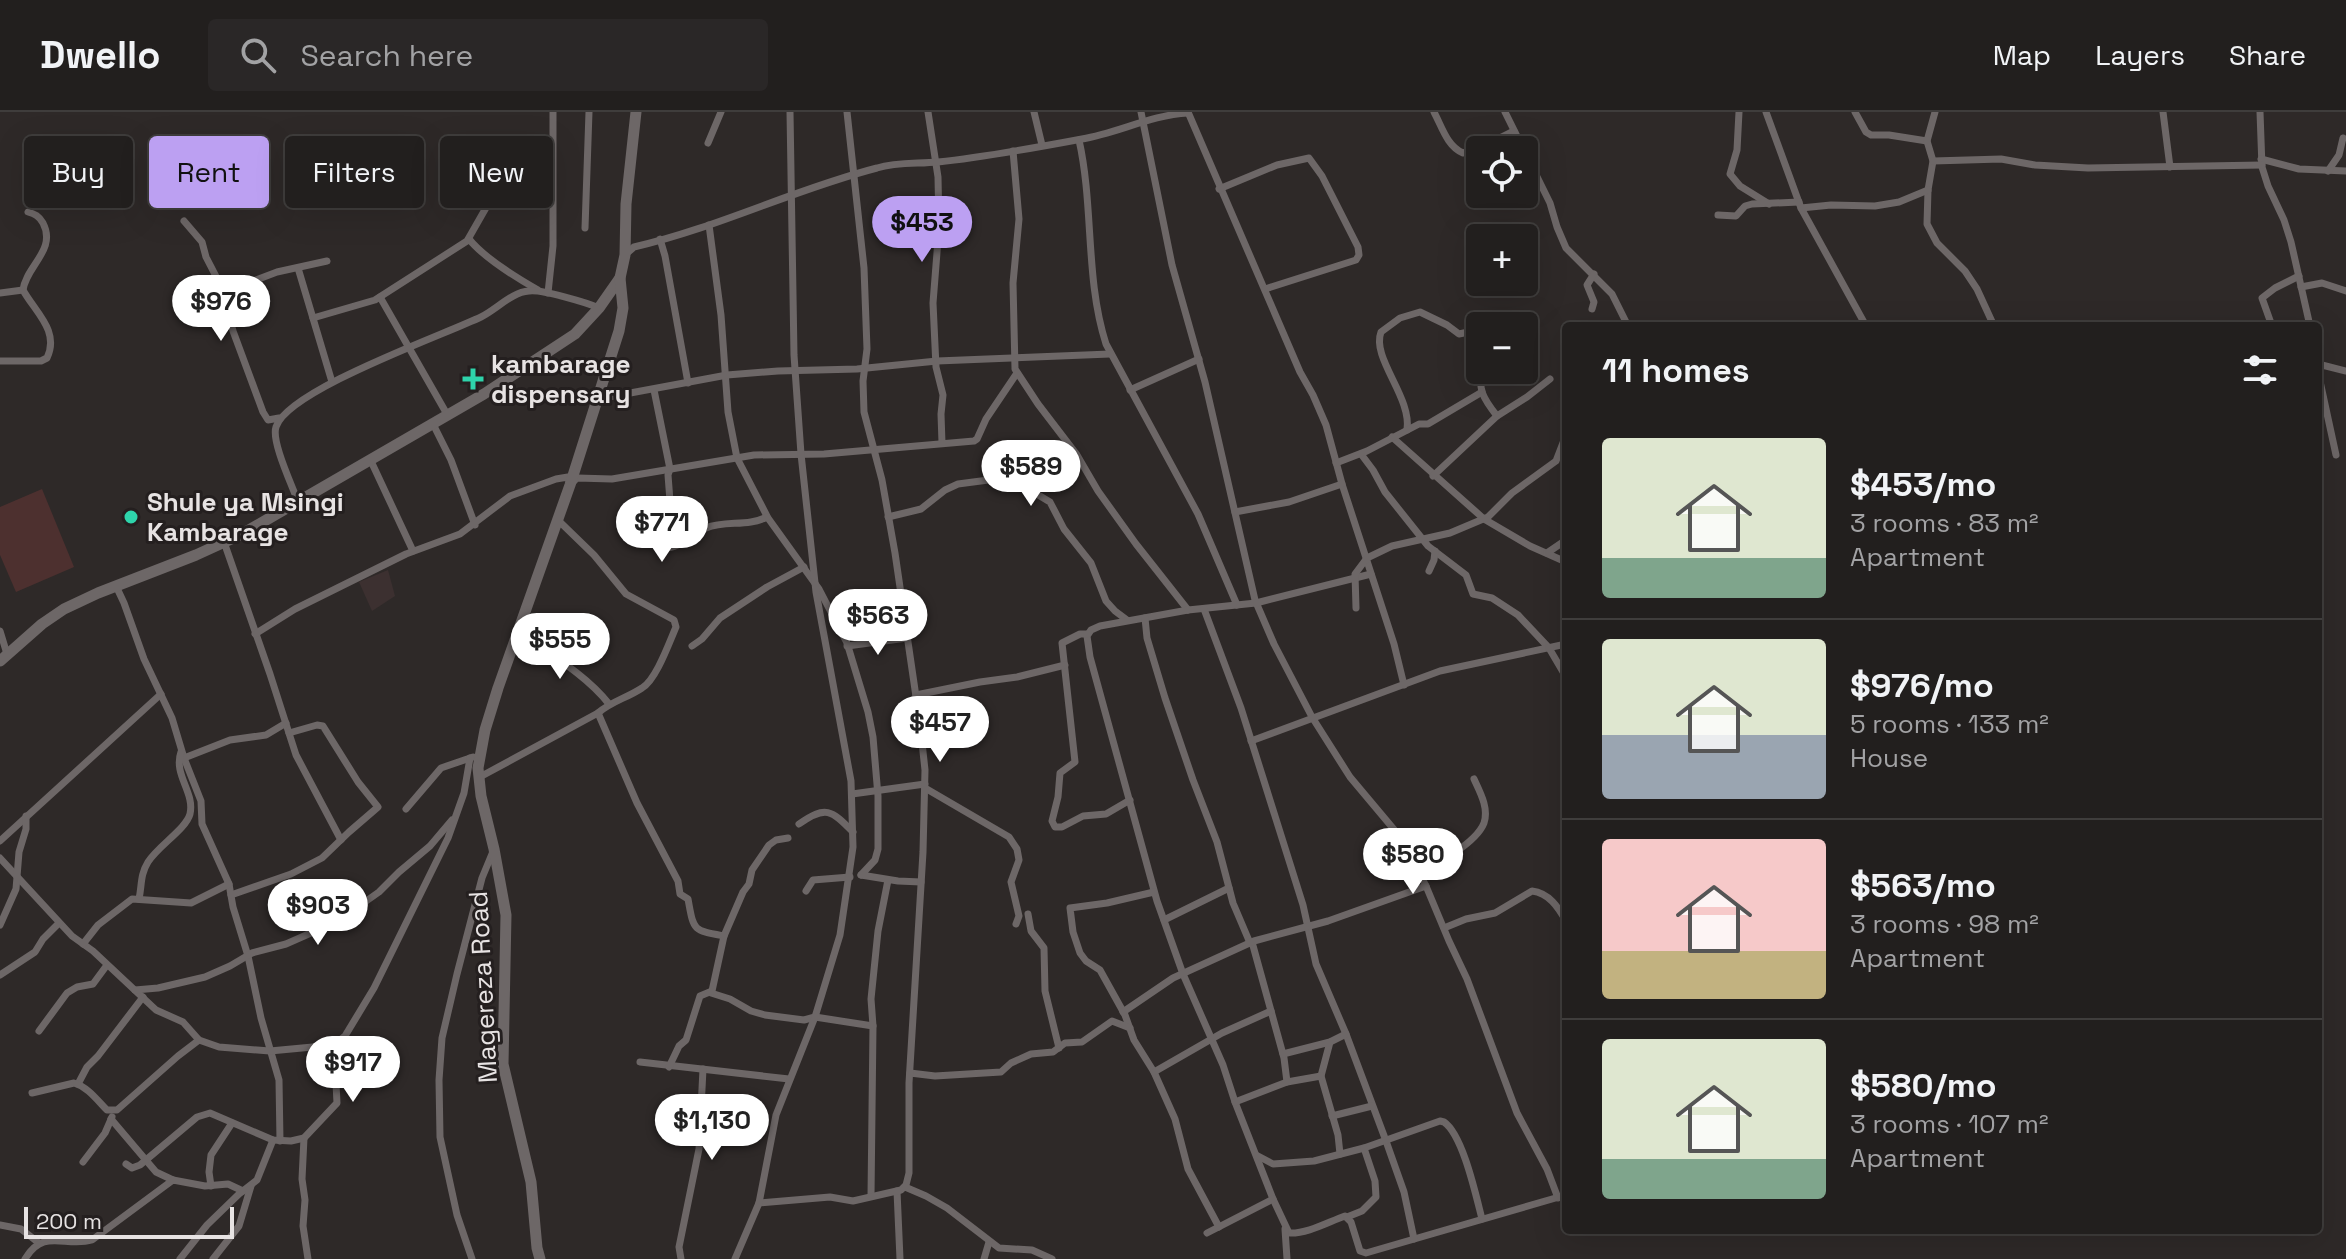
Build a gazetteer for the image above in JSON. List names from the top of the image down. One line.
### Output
{"streets":{"street":["Magereza Road"]},"places":{"health":["kambarage dispensary"],"other":["Shule ya Msingi Kambarage"]},"scale_bar":"200 m","page":{"header":"Dwello","search":"Search here","nav":["Map","Layers","Share"],"map_buttons":["+","−"],"chip":["Buy","Rent","Filters","New"],"price":["$453","$976","$589","$771","$563","$555","$457","$580","$903","$917","$1,130"],"heading":"11 homes","list":[{"name":"$453/mo","note":"3 rooms · 83 m² · Apartment"},{"name":"$976/mo","note":"5 rooms · 133 m² · House"},{"name":"$563/mo","note":"3 rooms · 98 m² · Apartment"},{"name":"$580/mo","note":"3 rooms · 107 m² · Apartment"}],"scale":"200 m"}}
